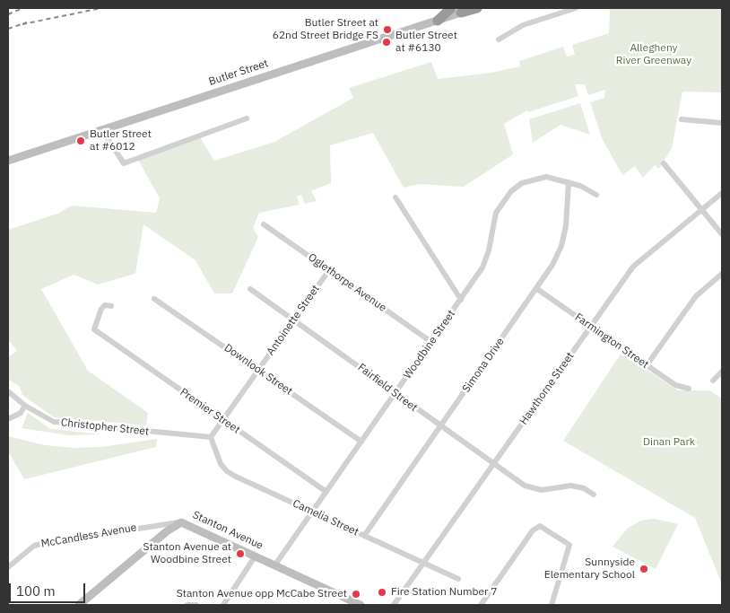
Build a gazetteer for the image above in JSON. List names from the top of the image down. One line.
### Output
{"streets":{"highway":["Butler Street"],"main road":["Stanton Avenue"],"street":["Oglethorpe Avenue","Antoinette Street","Farmington Street","Woodbine Street","Simona Drive","Downlook Street","Fairfield Street","Hawthorne Street","Premier Street","Christopher Street","Camelia Street","McCandless Avenue"]},"crossings":[["Oglethorpe Avenue","Antoinette Street"],["Oglethorpe Avenue","Woodbine Street"],["Antoinette Street","Downlook Street"],["Antoinette Street","Fairfield Street"],["Antoinette Street","Premier Street"],["Antoinette Street","Christopher Street"],["Antoinette Street","Camelia Street"],["Farmington Street","Simona Drive"],["Farmington Street","Hawthorne Street"],["Woodbine Street","Simona Drive"],["Woodbine Street","Downlook Street"],["Woodbine Street","Fairfield Street"],["Woodbine Street","Premier Street"],["Woodbine Street","Camelia Street"],["Woodbine Street","Stanton Avenue"],["Simona Drive","Fairfield Street"],["Simona Drive","Camelia Street"],["Fairfield Street","Hawthorne Street"],["Hawthorne Street","Camelia Street"],["Christopher Street","Camelia Street"],["Stanton Avenue","McCandless Avenue"]],"parks":["Allegheny River Greenway","Dinan Park"],"places":["Butler Street at 62nd Street Bridge FS","Butler Street at #6130","Butler Street at #6012","Stanton Avenue at Woodbine Street","Sunnyside Elementary School","Fire Station Number 7","Stanton Avenue opp McCabe Street"],"scale_bar":"100 m"}
